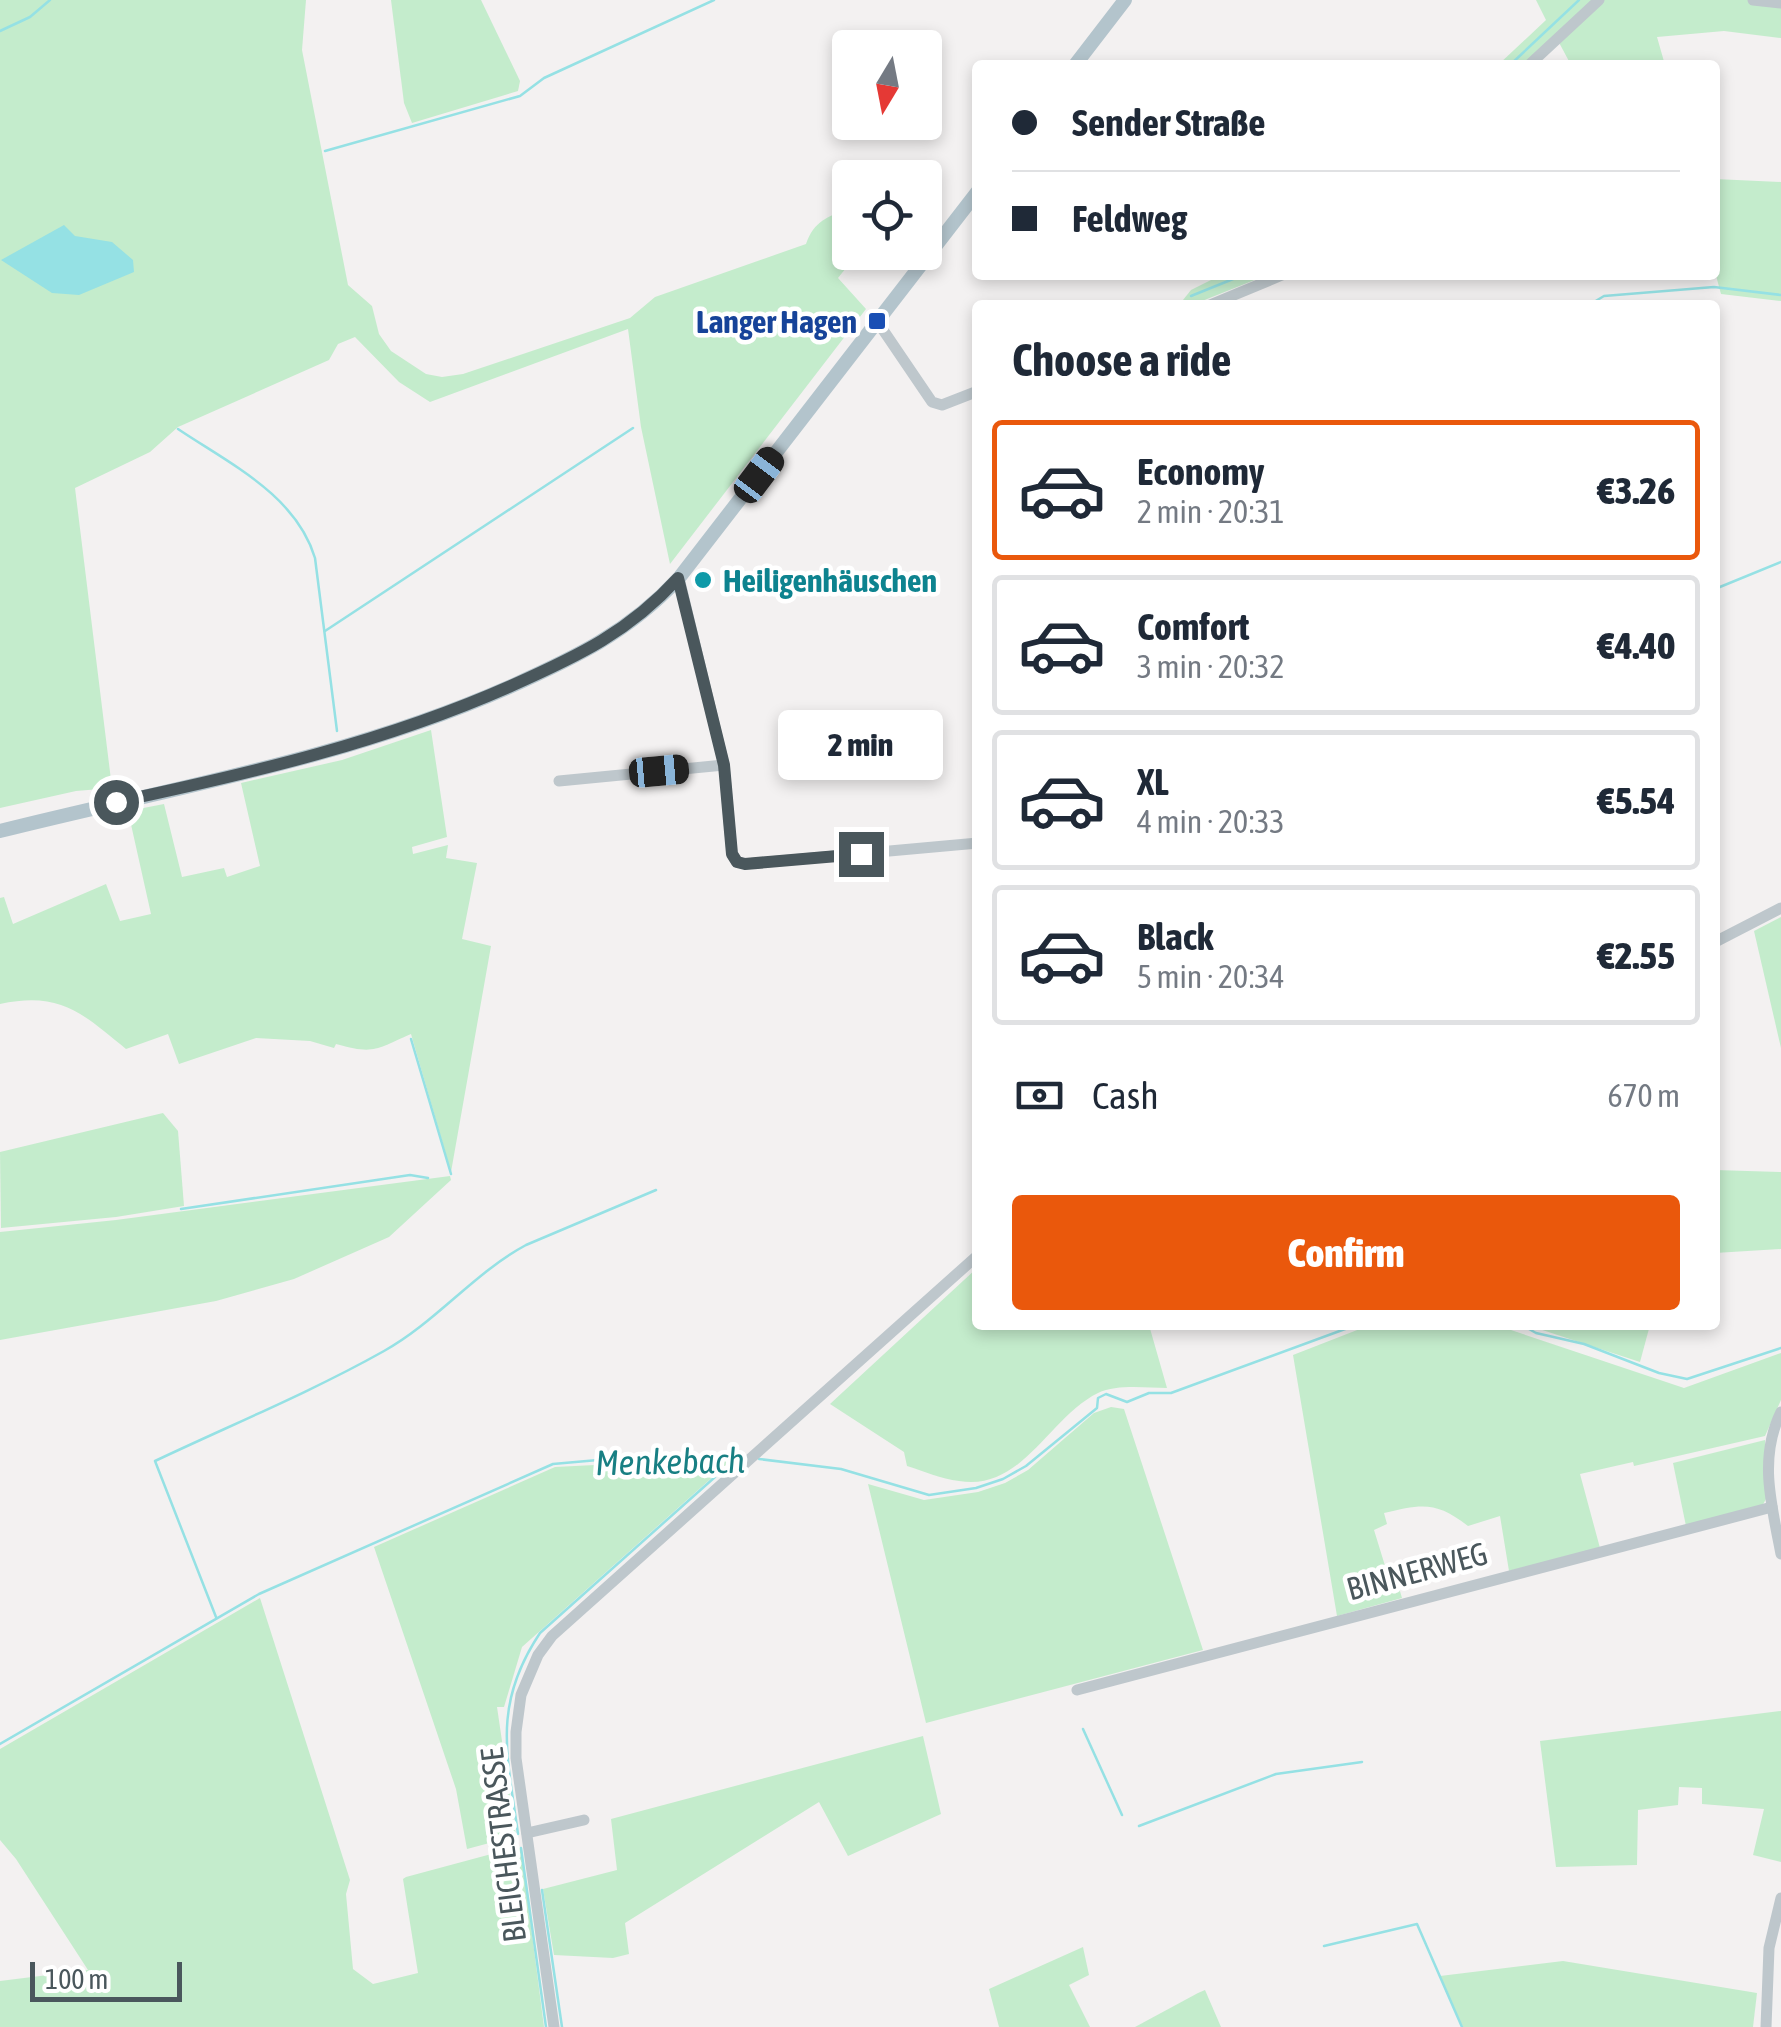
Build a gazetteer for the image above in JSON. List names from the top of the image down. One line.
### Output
{"streets":{"street":["BINNERWEG","BLEICHESTRASSE"]},"water":["Menkebach"],"places":{"transit":["Langer Hagen"],"other":["Heiligenhäuschen"]},"scale_bar":"100 m","north":"bottom","page":{"banner":["Sender Straße","Feldweg"],"heading":"Choose a ride","list":[{"name":"Economy","note":"2 min · 20:31","value":"€3.26"},{"name":"Comfort","note":"3 min · 20:32","value":"€4.40"},{"name":"XL","note":"4 min · 20:33","value":"€5.54"},{"name":"Black","note":"5 min · 20:34","value":"€2.55"}],"bubble":"2 min","pay":["Cash","670 m"],"buttons":"Confirm","scale":"100 m"}}
